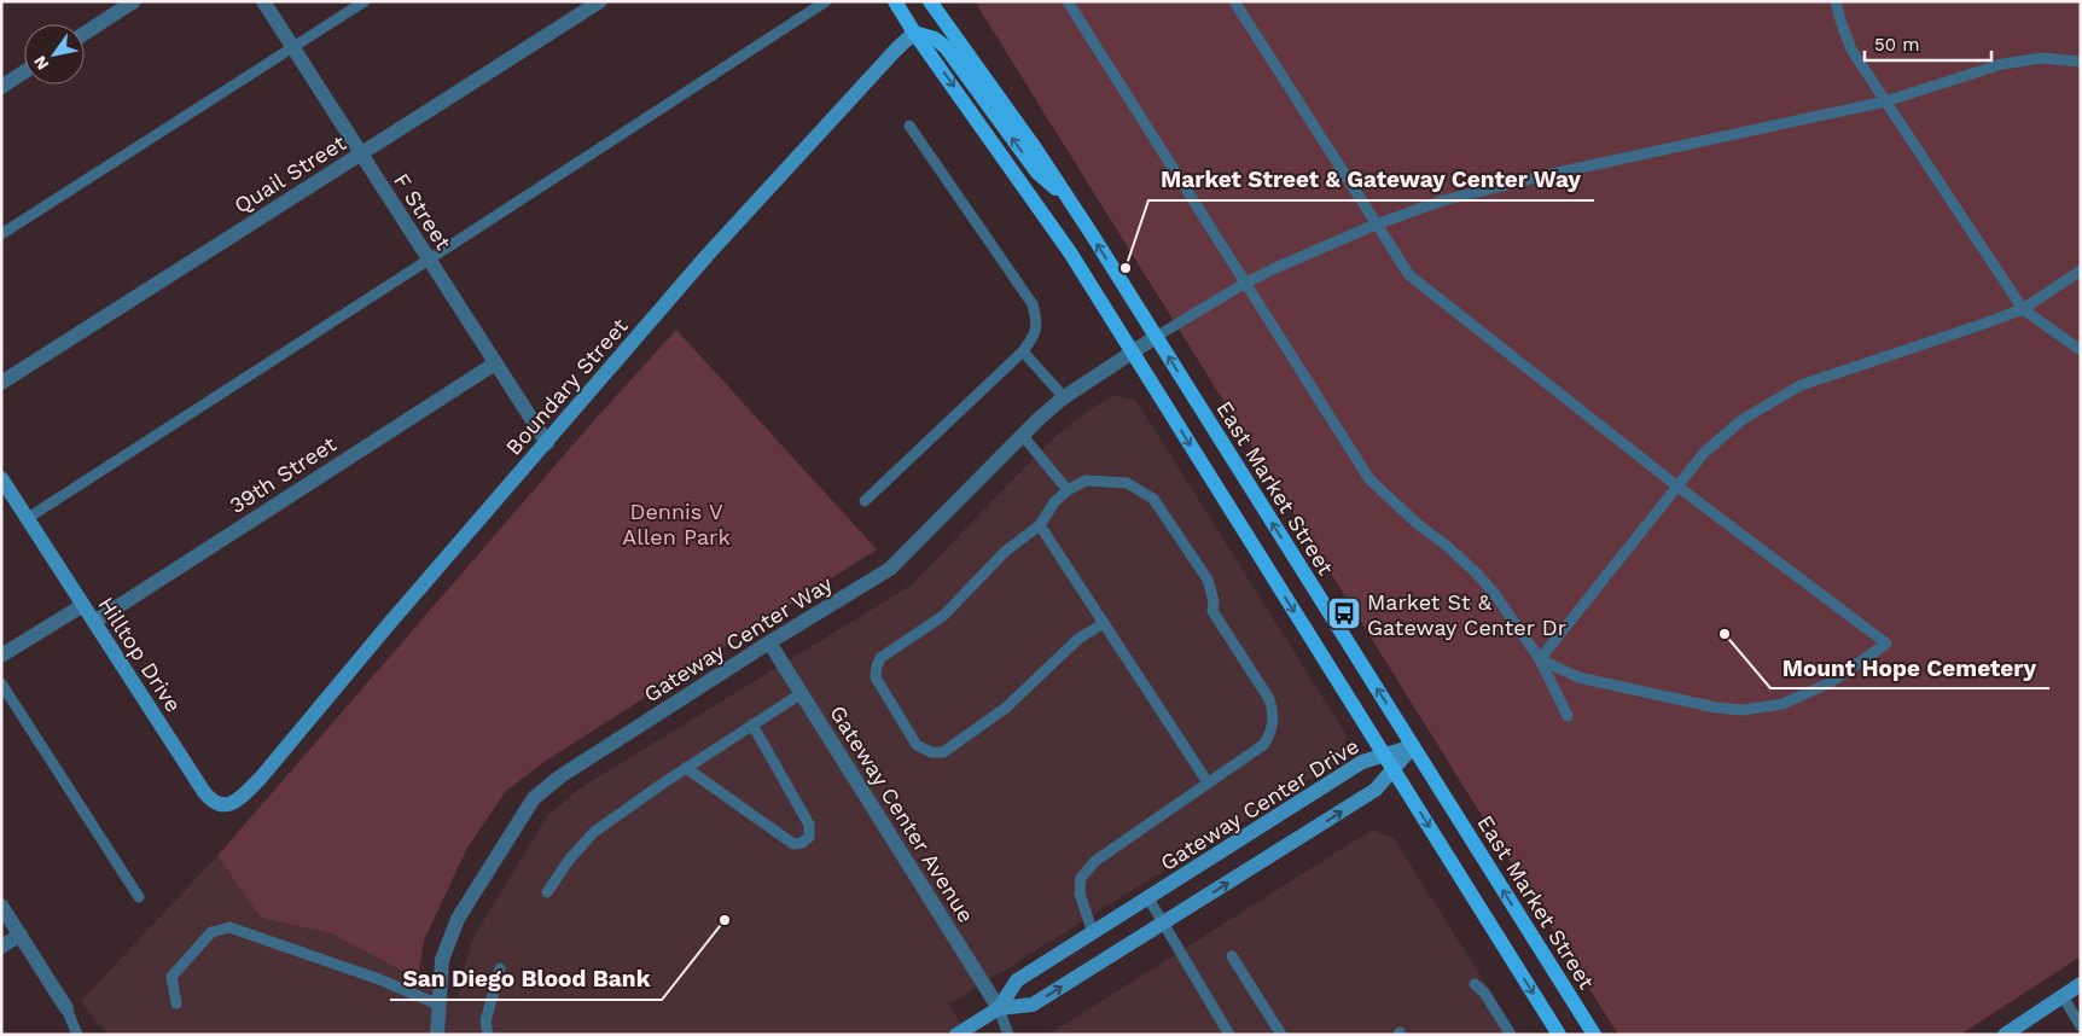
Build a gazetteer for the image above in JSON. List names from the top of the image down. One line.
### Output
{"streets":{"main road":["East Market Street"],"street":["Quail Street","F Street","Boundary Street","39th Street","Gateway Center Way","Hilltop Drive","Gateway Center Drive","Gateway Center Avenue"]},"crossings":[["Quail Street","F Street"],["F Street","Boundary Street"],["F Street","39th Street"],["Boundary Street","Hilltop Drive"],["39th Street","Hilltop Drive"],["East Market Street","Gateway Center Way"],["East Market Street","Gateway Center Drive"],["Gateway Center Way","Gateway Center Avenue"],["Gateway Center Drive","Gateway Center Avenue"]],"parks":["Dennis V Allen Park"],"places":{"other":["Market Street & Gateway Center Way","Mount Hope Cemetery","San Diego Blood Bank"],"bus stop":["Market St & Gateway Center Dr"]},"scale_bar":"50 m","north":"bottom left"}
